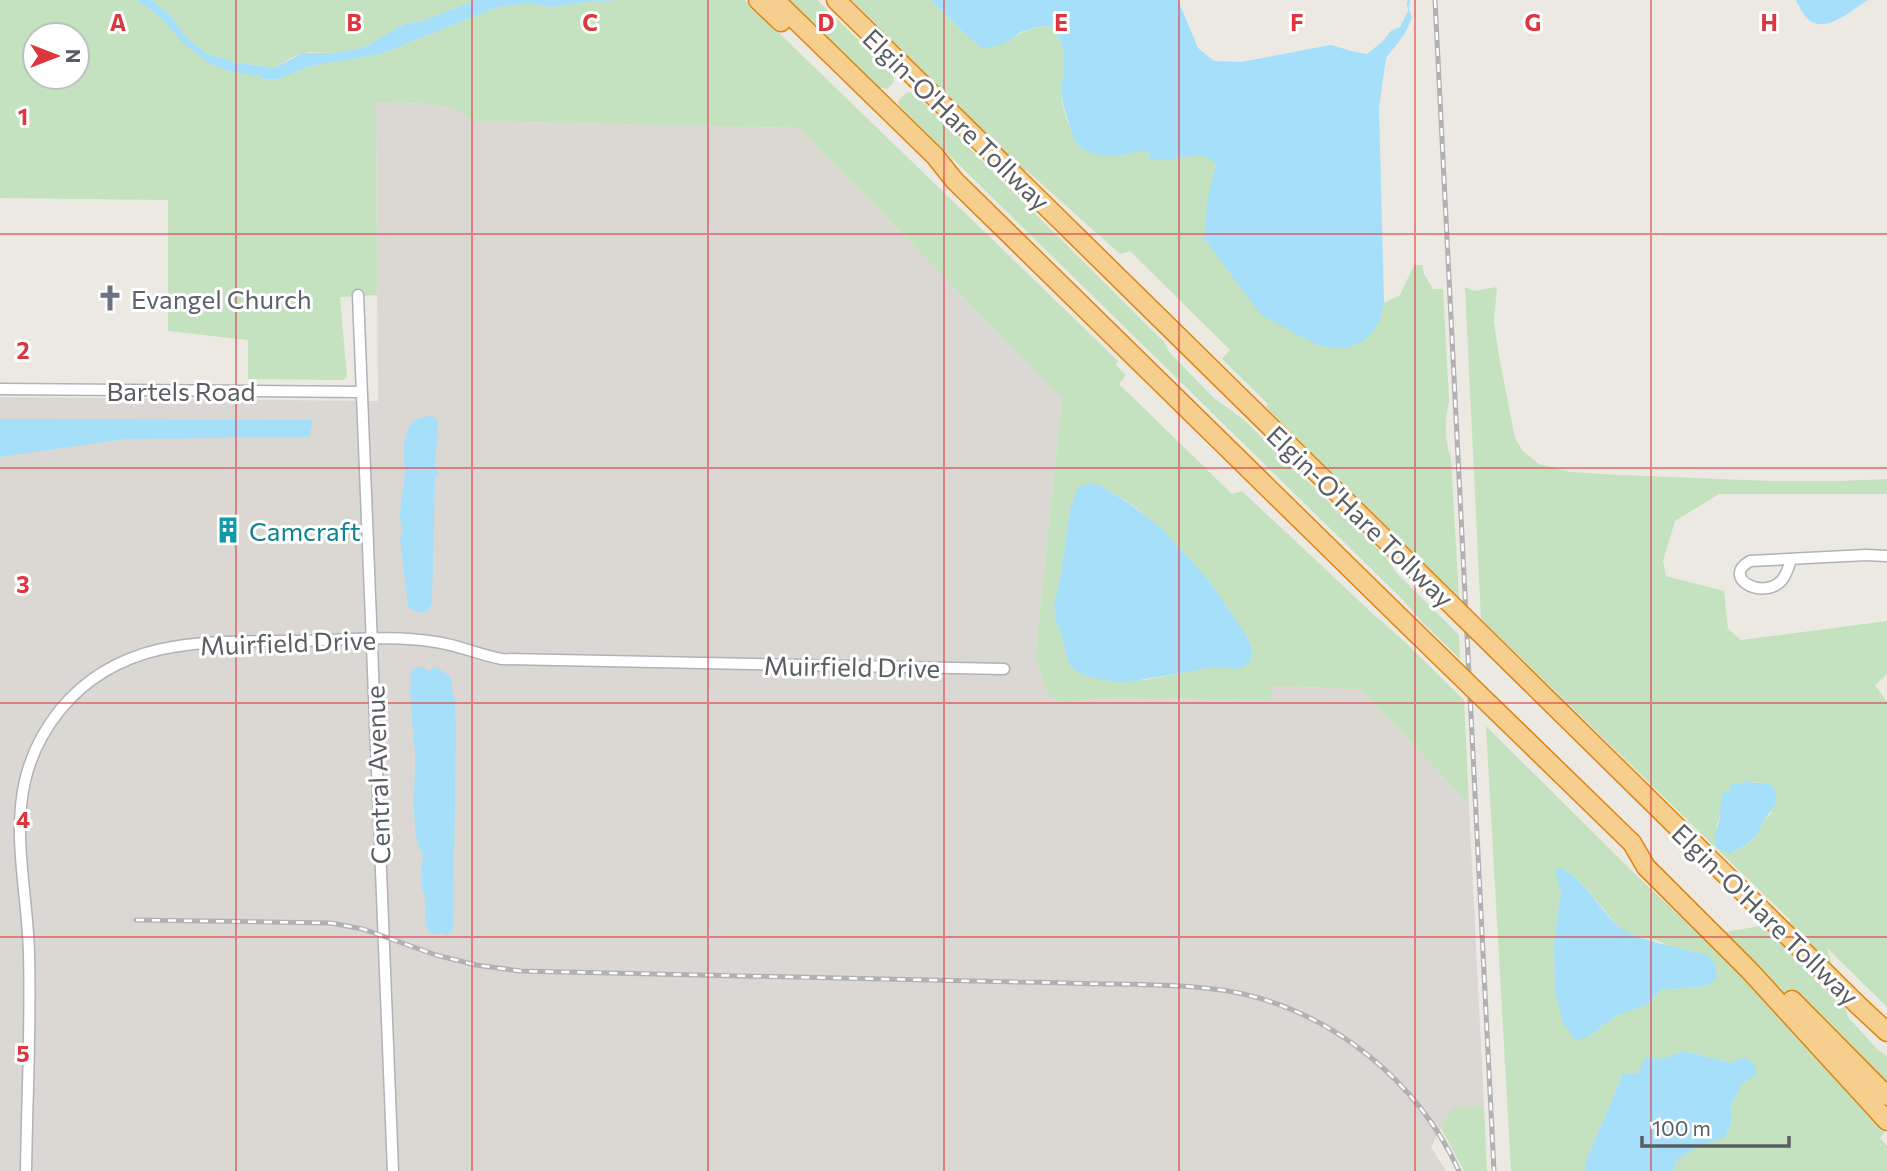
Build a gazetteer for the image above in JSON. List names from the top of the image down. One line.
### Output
{"streets":{"highway":["Elgin-O'Hare Tollway"],"street":["Bartels Road","Muirfield Drive","Central Avenue"]},"crossings":[["Bartels Road","Central Avenue"],["Muirfield Drive","Central Avenue"]],"places":{"church":["Evangel Church"],"building":["Camcraft"]},"scale_bar":"100 m","north":"right","grid":{"columns":["A","B","C","D","E","F","G","H"],"rows":["1","2","3","4","5"]}}
